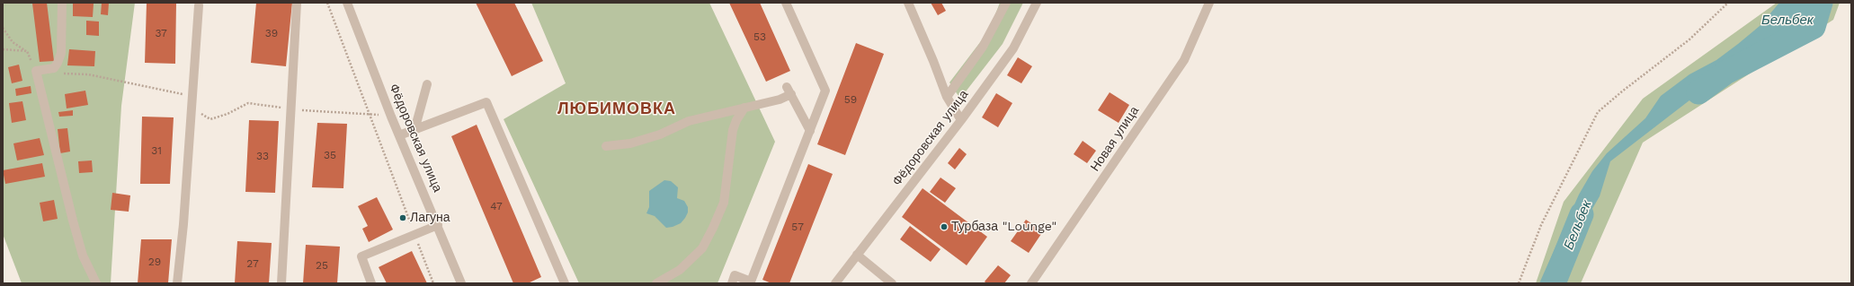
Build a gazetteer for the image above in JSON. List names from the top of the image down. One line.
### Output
{"streets":{"street":["Фёдоровская улица","Новая улица"]},"districts":["ЛЮБИМОВКА"],"water":["Бельбек"],"places":["Лагуна","Турбаза \"Lounge\""],"house_numbers":["37","39","53","59","31","35","33","47","57","29","27","25"]}
